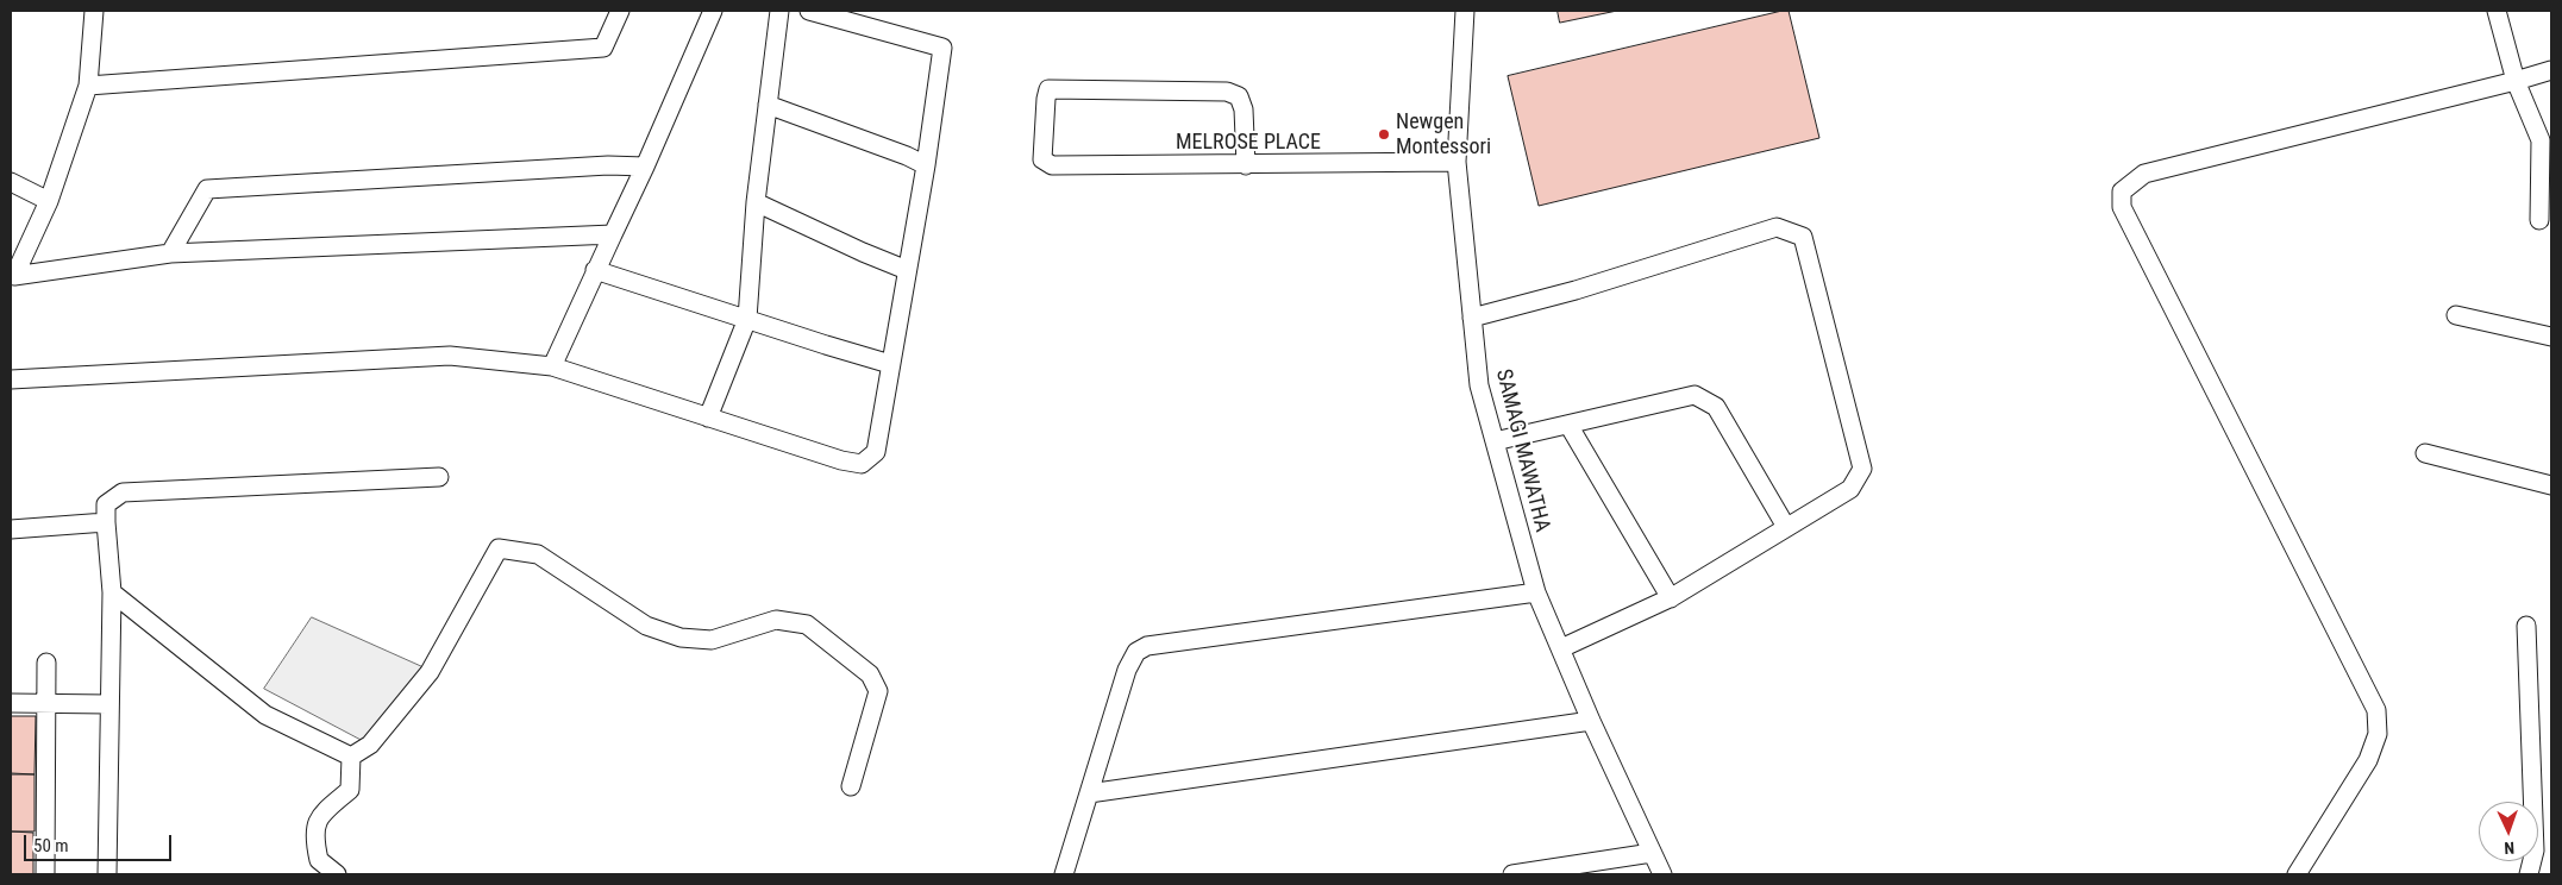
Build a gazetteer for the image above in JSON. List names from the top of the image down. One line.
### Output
{"streets":{"street":["MELROSE PLACE","SAMAGI MAWATHA"]},"crossings":[["MELROSE PLACE","SAMAGI MAWATHA"]],"places":["Newgen Montessori"],"scale_bar":"50 m","north":"bottom"}
